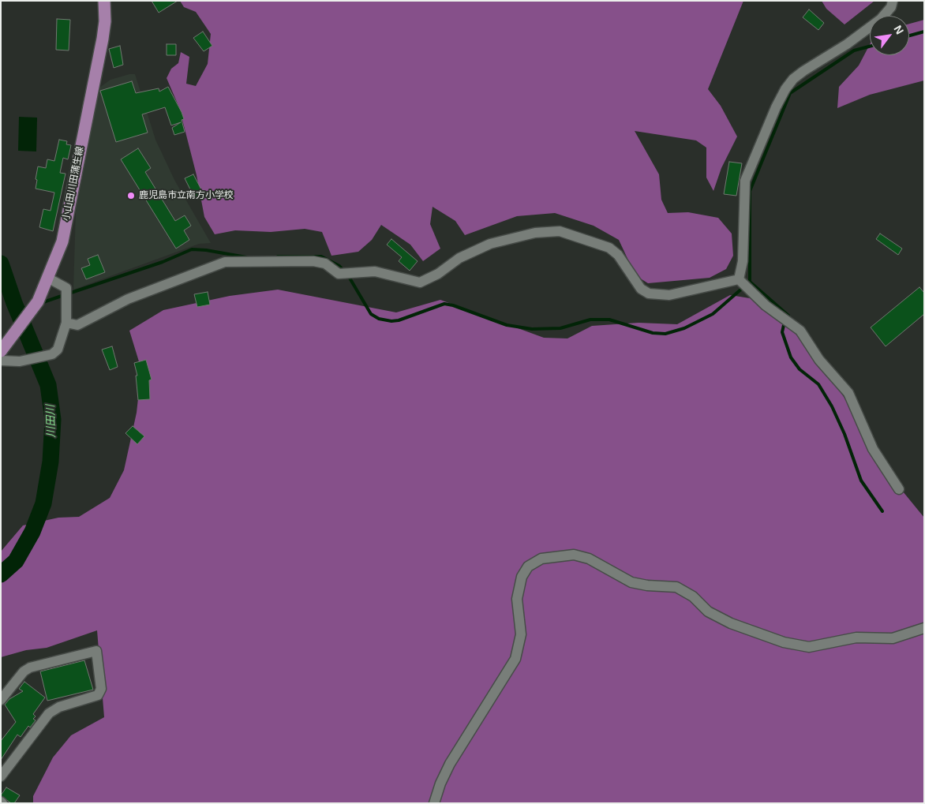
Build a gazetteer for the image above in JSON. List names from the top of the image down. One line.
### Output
{"streets":{"main road":["小山田川田蒲生線"]},"water":["川田川"],"places":["鹿児島市立南方小学校"],"north":"top right"}
